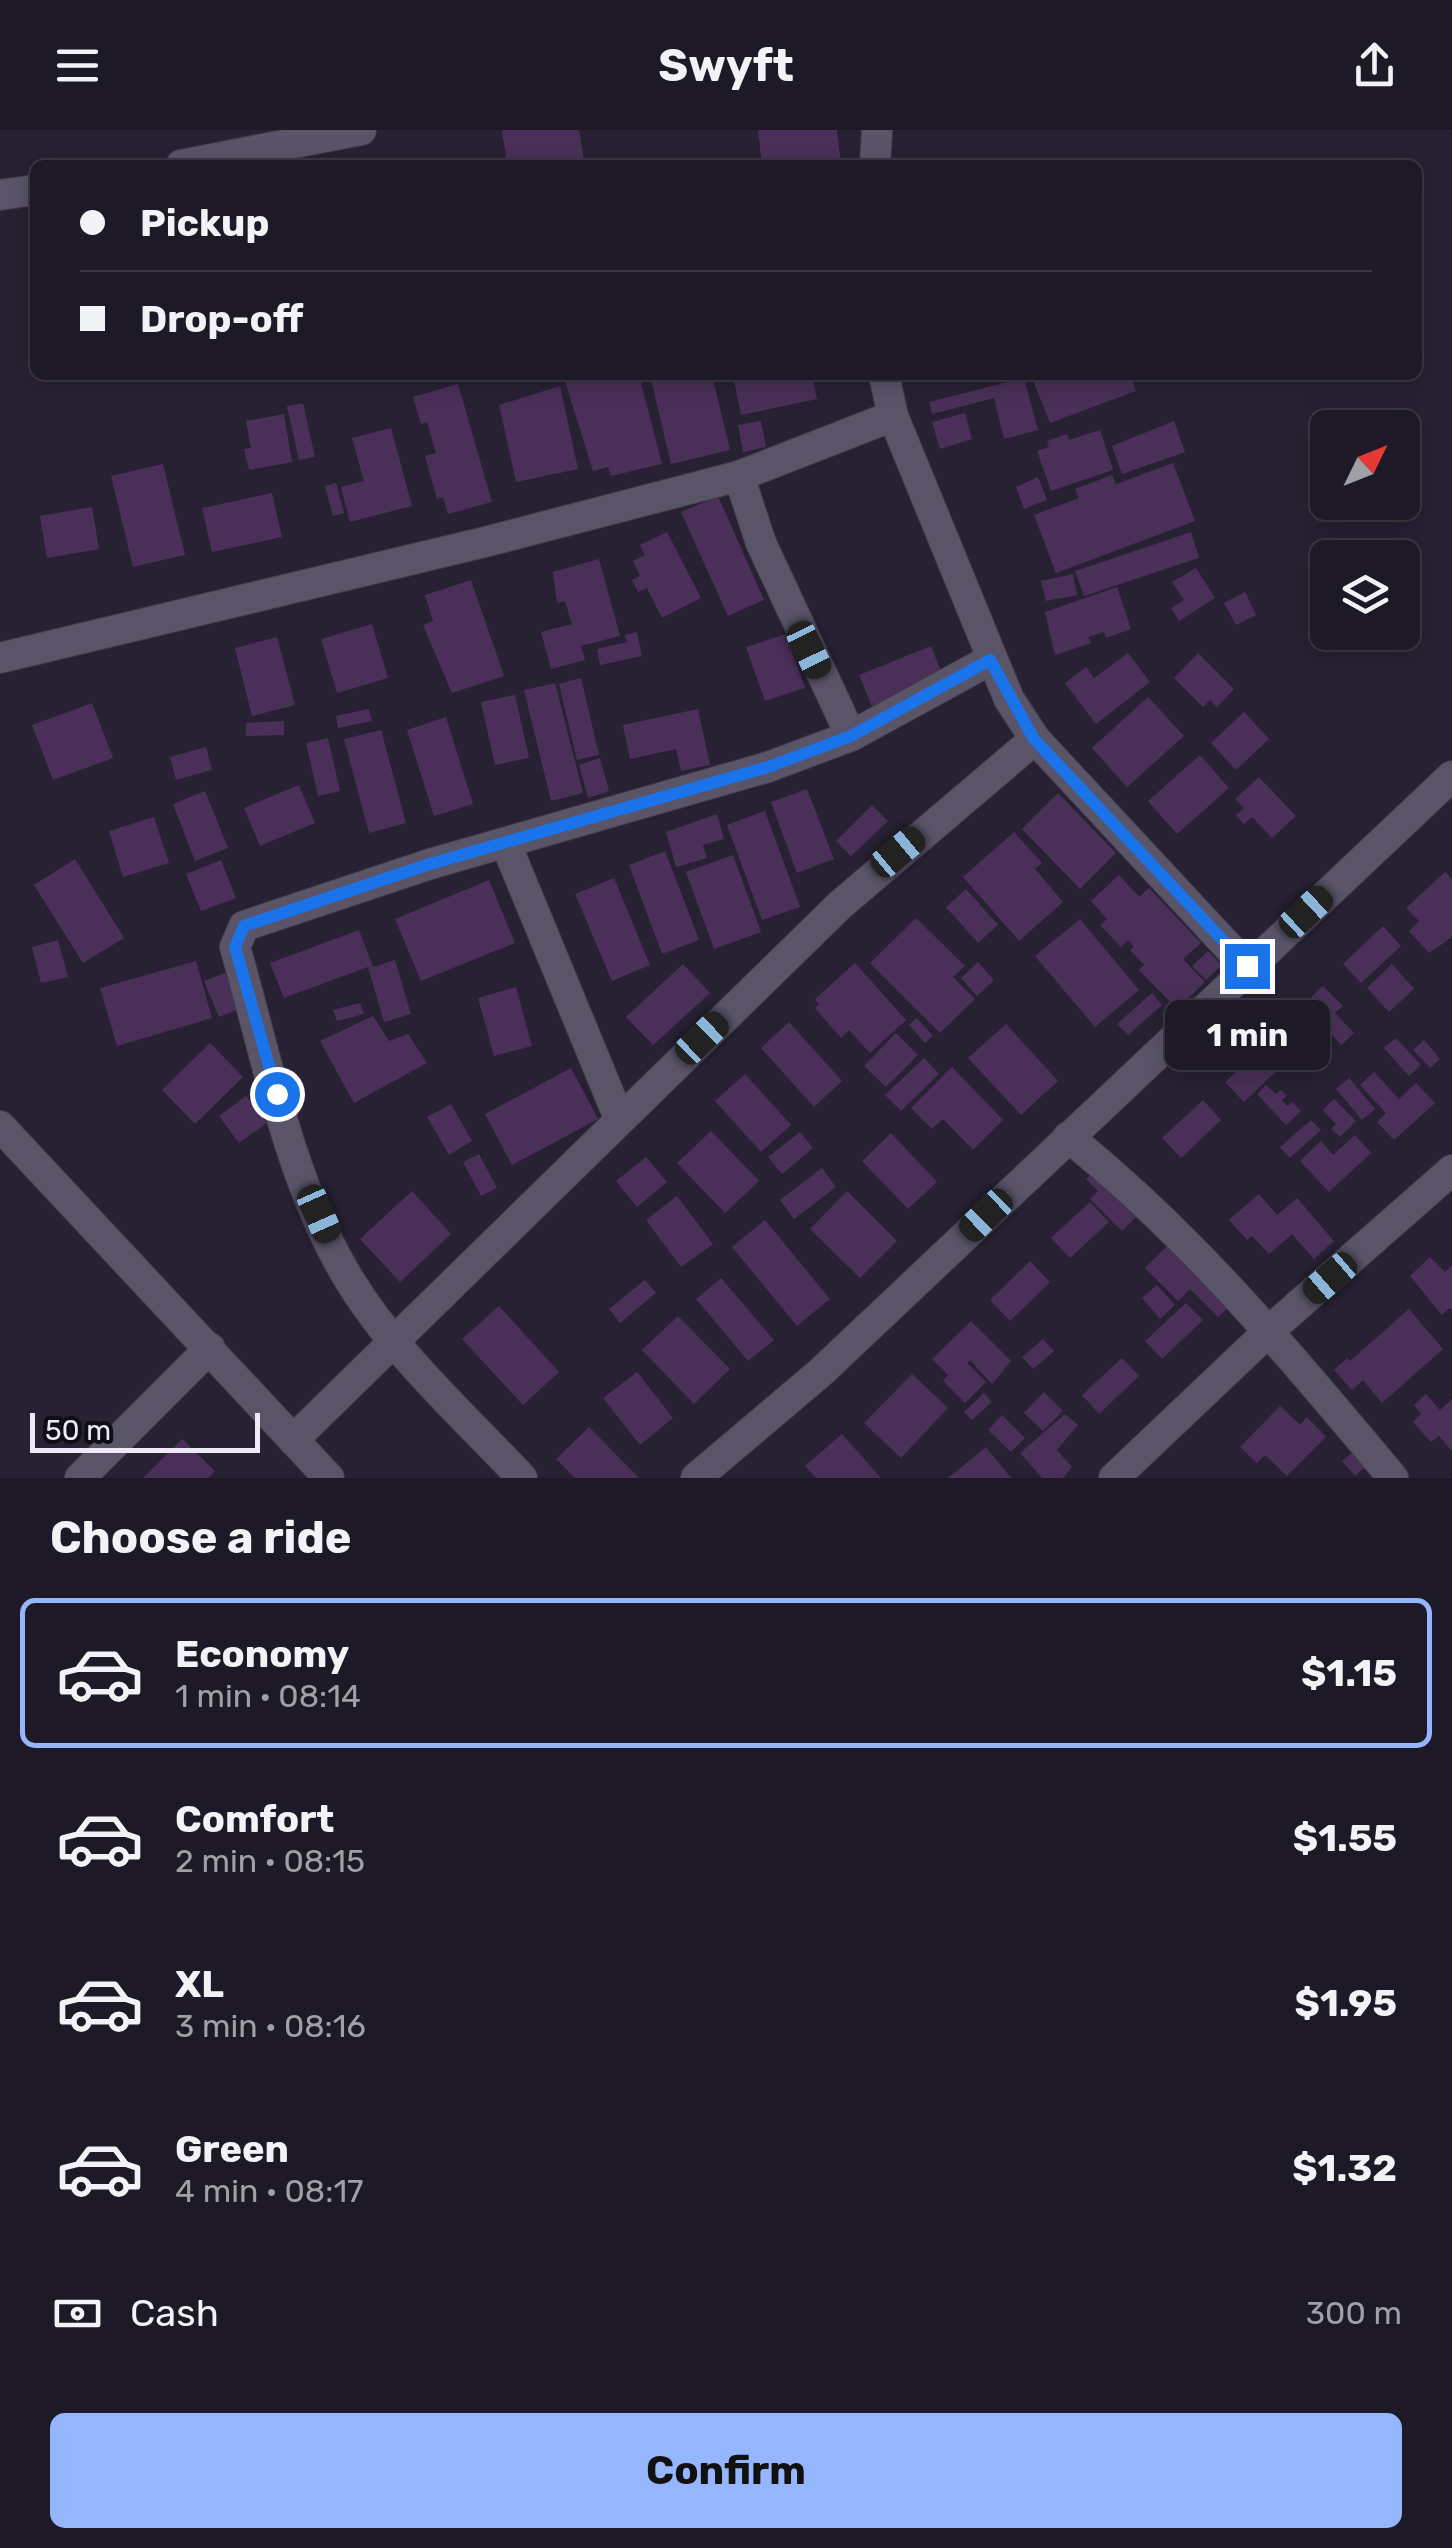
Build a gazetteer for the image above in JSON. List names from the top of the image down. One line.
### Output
{"scale_bar":"50 m","north":"top right","page":{"header":"Swyft","banner":["Pickup","Drop-off"],"bubble":"1 min","scale":"50 m","heading":"Choose a ride","list":[{"name":"Economy","note":"1 min · 08:14","value":"$1.15"},{"name":"Comfort","note":"2 min · 08:15","value":"$1.55"},{"name":"XL","note":"3 min · 08:16","value":"$1.95"},{"name":"Green","note":"4 min · 08:17","value":"$1.32"}],"pay":["Cash","300 m"],"buttons":"Confirm"}}
